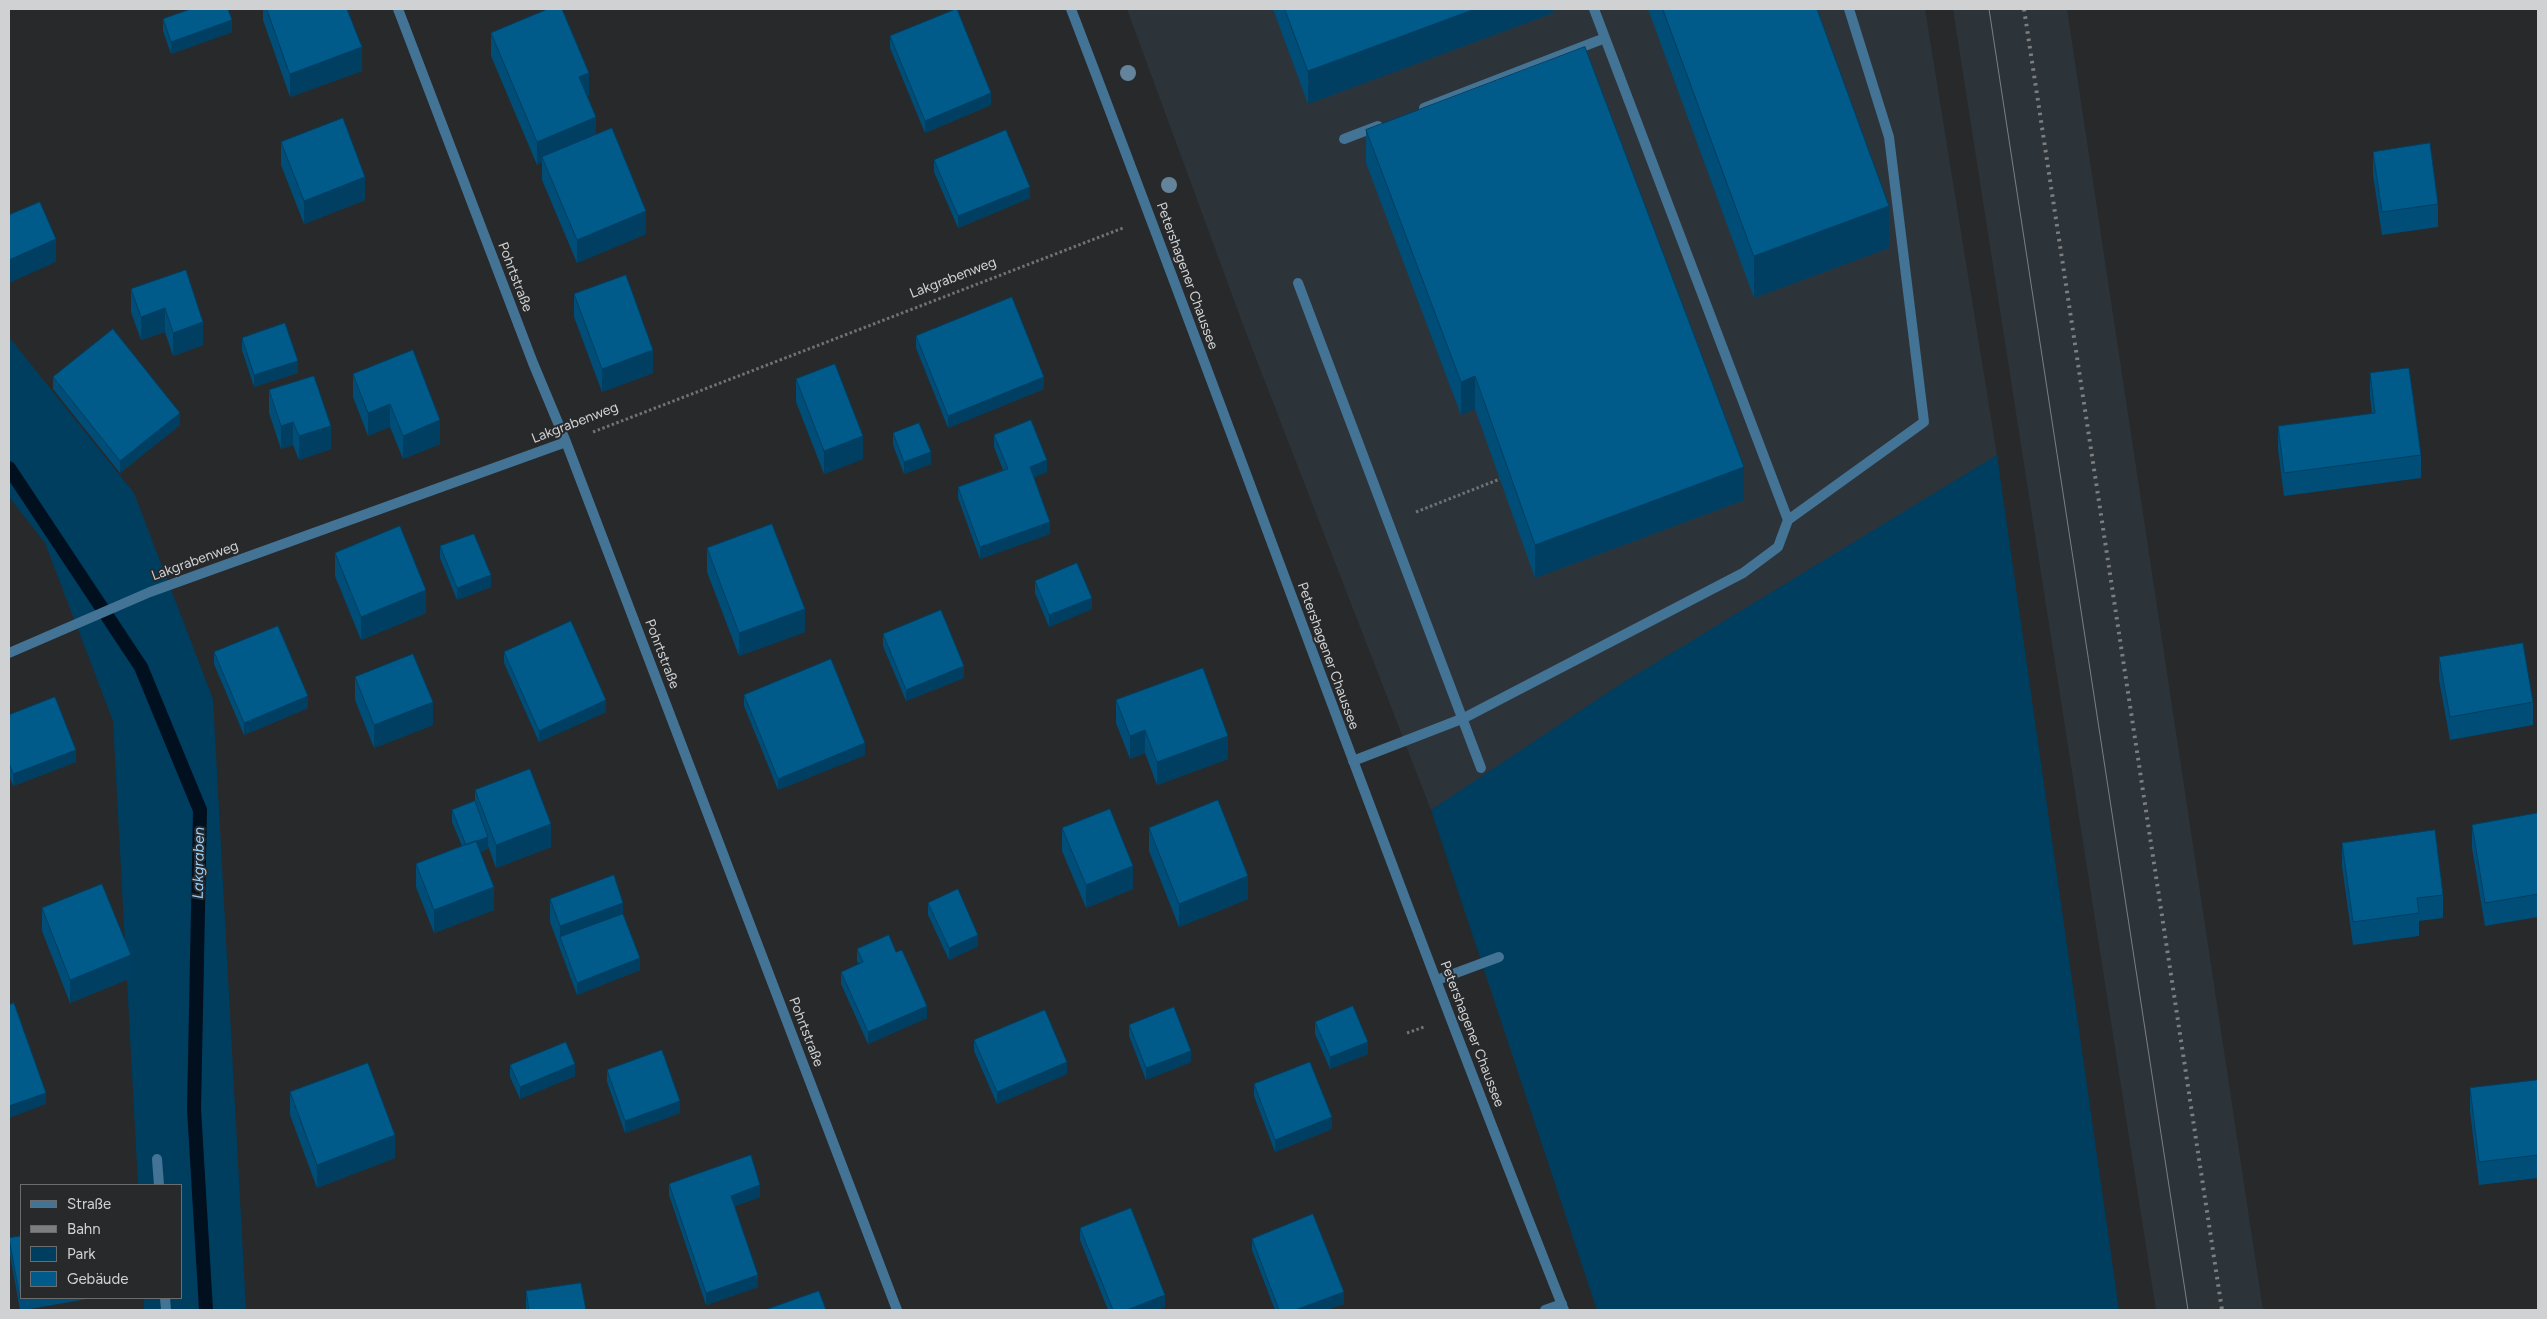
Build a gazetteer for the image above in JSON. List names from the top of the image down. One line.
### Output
{"streets":{"street":["Petershagener Chaussee","Pohrtstraße","Lakgrabenweg"]},"crossings":[["Petershagener Chaussee","Lakgrabenweg"],["Pohrtstraße","Lakgrabenweg"]],"water":["Lakgraben"],"legend":["Straße","Bahn","Park","Gebäude"]}
